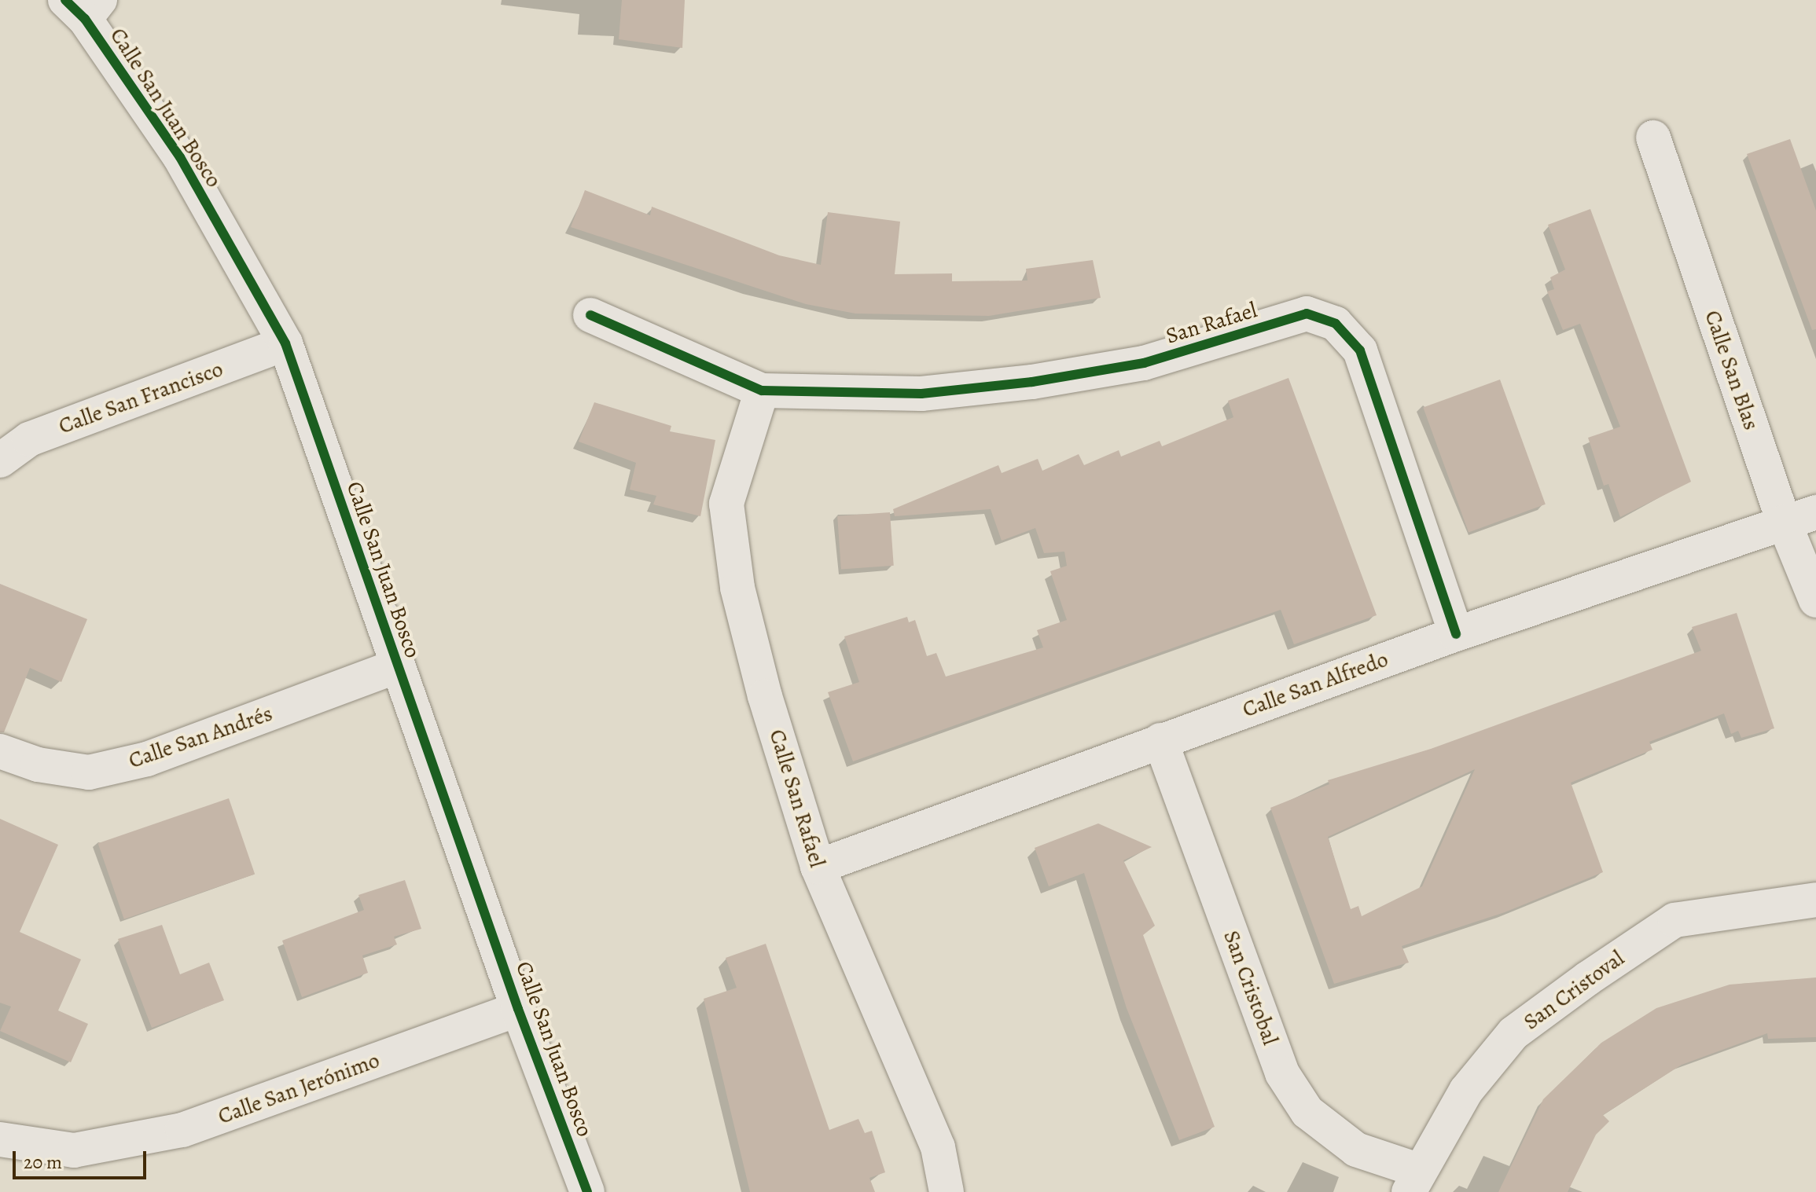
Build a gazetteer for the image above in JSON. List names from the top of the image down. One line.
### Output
{"streets":{"street":["Calle San Juan Bosco","San Rafael","Calle San Blas","Calle San Francisco","Calle San Alfredo","Calle San Andrés","Calle San Rafael","San Cristobal","San Cristoval","Calle San Jerónimo"]},"crossings":[["Calle San Juan Bosco","Calle San Francisco"],["Calle San Juan Bosco","Calle San Andrés"],["Calle San Juan Bosco","Calle San Jerónimo"],["San Rafael","Calle San Alfredo"],["San Rafael","Calle San Rafael"],["Calle San Blas","Calle San Alfredo"],["Calle San Alfredo","Calle San Rafael"],["Calle San Alfredo","San Cristobal"],["San Cristobal","San Cristoval"]],"scale_bar":"20 m"}
